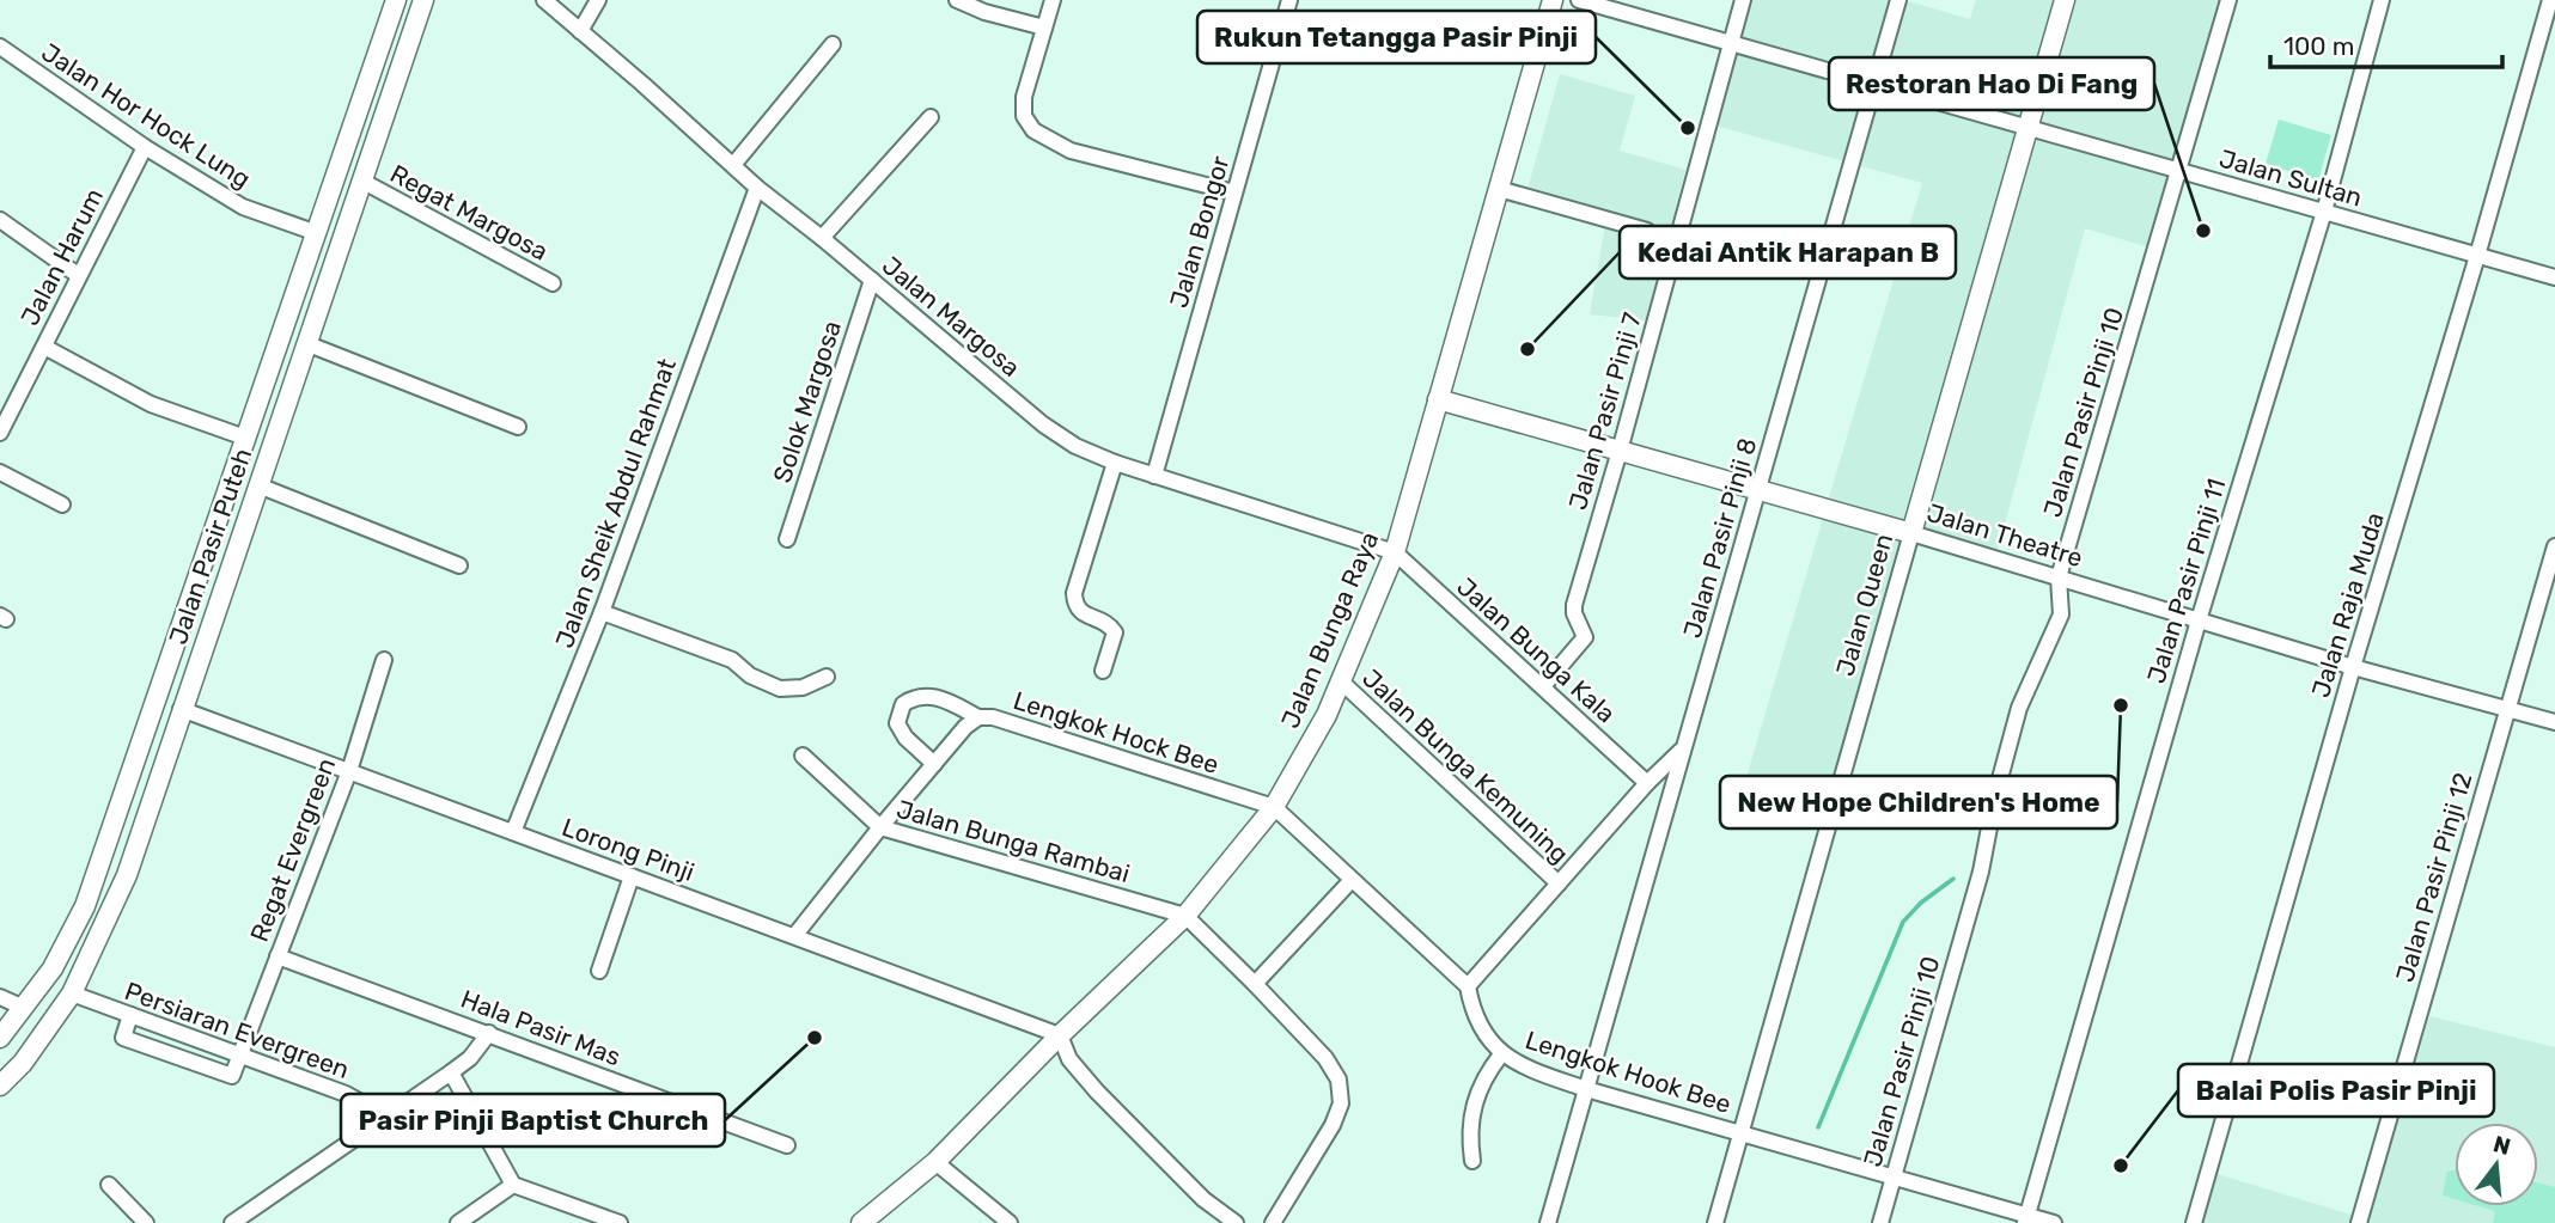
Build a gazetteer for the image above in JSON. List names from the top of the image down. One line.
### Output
{"streets":{"main road":["Jalan Theatre","Jalan Pasir Puteh","Jalan Queen","Jalan Bunga Raya"],"street":["Jalan Hor Hock Lung","Jalan Sultan","Regat Margosa","Jalan Bongor","Jalan Harum","Jalan Margosa","Solok Margosa","Jalan Pasir Pinji 7","Jalan Pasir Pinji 10","Jalan Sheik Abdul Rahmat","Jalan Pasir Pinji 8","Jalan Pasir Pinji 11","Jalan Raja Muda","Jalan Bunga Kala","Lengkok Hock Bee","Jalan Bunga Kemuning","Jalan Bunga Rambai","Regat Evergreen","Lorong Pinji","Jalan Pasir Pinji 12","Hala Pasir Mas","Persiaran Evergreen","Lengkok Hook Bee"]},"crossings":[["Jalan Hor Hock Lung","Jalan Harum"],["Jalan Hor Hock Lung","Jalan Pasir Puteh"],["Jalan Sultan","Jalan Pasir Pinji 7"],["Jalan Sultan","Jalan Pasir Pinji 10"],["Jalan Sultan","Jalan Pasir Pinji 8"],["Jalan Sultan","Jalan Pasir Pinji 11"],["Jalan Sultan","Jalan Queen"],["Jalan Sultan","Jalan Raja Muda"],["Regat Margosa","Jalan Pasir Puteh"],["Jalan Bongor","Jalan Margosa"],["Jalan Margosa","Solok Margosa"],["Jalan Margosa","Jalan Sheik Abdul Rahmat"],["Jalan Margosa","Jalan Bunga Raya"],["Jalan Margosa","Jalan Bunga Kala"],["Jalan Pasir Pinji 7","Jalan Theatre"],["Jalan Pasir Pinji 7","Jalan Bunga Kala"],["Jalan Pasir Pinji 10","Jalan Theatre"],["Jalan Pasir Pinji 10","Lengkok Hook Bee"],["Jalan Sheik Abdul Rahmat","Lorong Pinji"],["Jalan Theatre","Jalan Pasir Pinji 8"],["Jalan Theatre","Jalan Pasir Pinji 11"],["Jalan Theatre","Jalan Queen"],["Jalan Theatre","Jalan Raja Muda"],["Jalan Theatre","Jalan Bunga Raya"],["Jalan Theatre","Jalan Pasir Pinji 12"],["Jalan Pasir Pinji 8","Lengkok Hook Bee"],["Jalan Pasir Puteh","Lorong Pinji"],["Jalan Pasir Puteh","Persiaran Evergreen"],["Jalan Pasir Pinji 11","Lengkok Hook Bee"],["Jalan Queen","Lengkok Hook Bee"],["Jalan Bunga Raya","Jalan Bunga Kala"],["Jalan Bunga Raya","Lengkok Hock Bee"],["Jalan Bunga Raya","Jalan Bunga Kemuning"],["Jalan Bunga Raya","Jalan Bunga Rambai"],["Jalan Bunga Raya","Lorong Pinji"],["Lengkok Hock Bee","Jalan Bunga Rambai"],["Lengkok Hock Bee","Lorong Pinji"],["Regat Evergreen","Lorong Pinji"],["Regat Evergreen","Hala Pasir Mas"],["Regat Evergreen","Persiaran Evergreen"]],"places":["Rukun Tetangga Pasir Pinji","Restoran Hao Di Fang","Kedai Antik Harapan B","New Hope Children's Home","Pasir Pinji Baptist Church","Balai Polis Pasir Pinji"],"scale_bar":"100 m","north":"top"}
